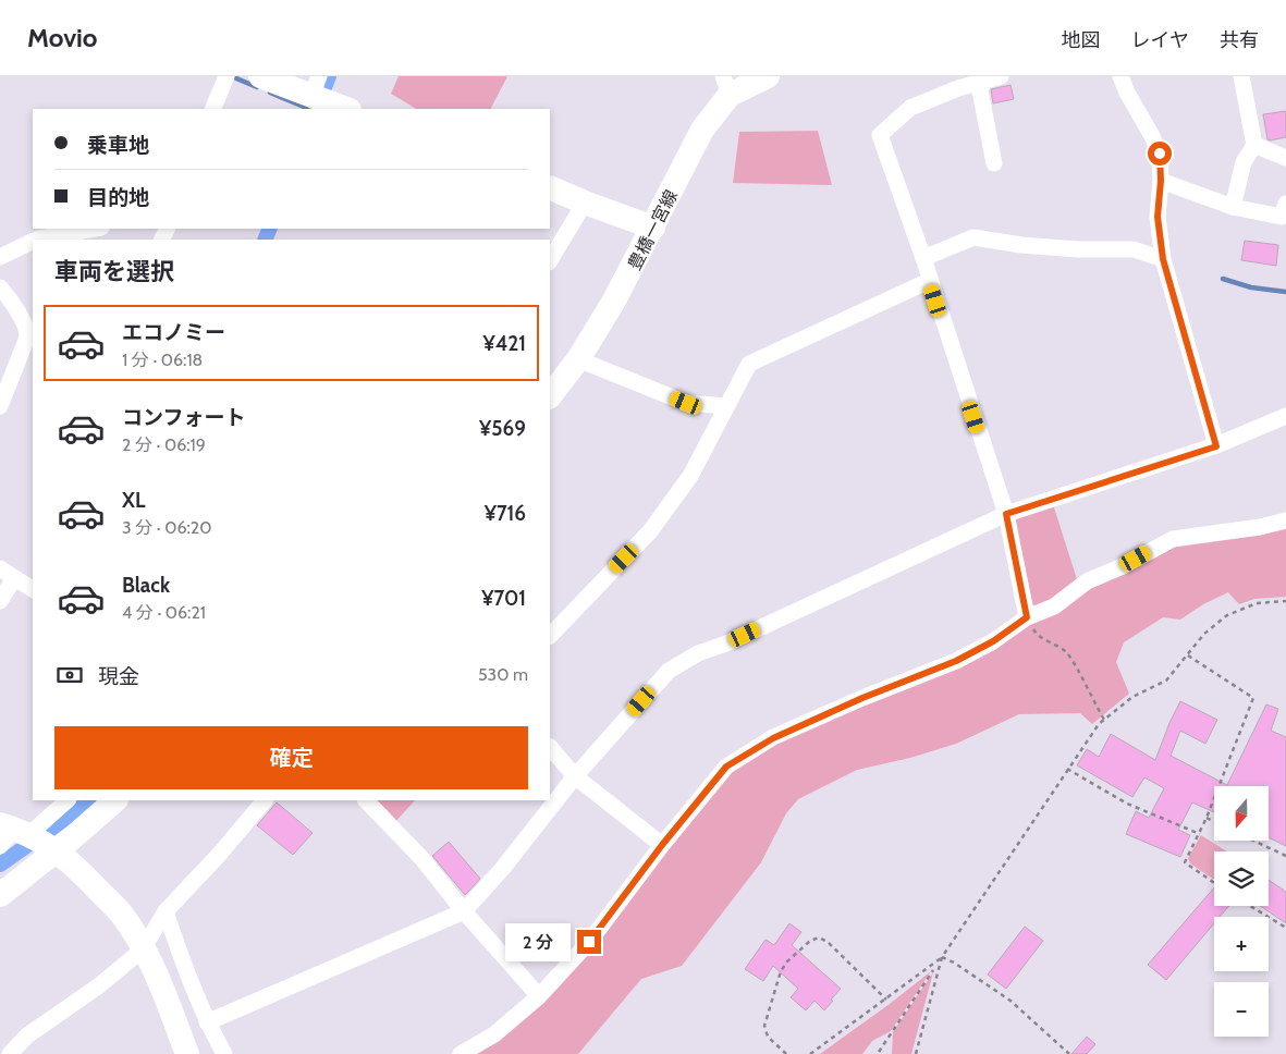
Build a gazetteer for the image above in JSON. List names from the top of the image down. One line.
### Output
{"streets":{"main road":["豊橋一宮線"]},"north":"bottom","page":{"header":"Movio","nav":["地図","レイヤ","共有"],"banner":["乗車地","目的地"],"heading":"車両を選択","list":[{"name":"エコノミー","note":"1 分 · 06:18","value":"¥421"},{"name":"コンフォート","note":"2 分 · 06:19","value":"¥569"},{"name":"XL","note":"3 分 · 06:20","value":"¥716"},{"name":"Black","note":"4 分 · 06:21","value":"¥701"}],"pay":["現金","530 m"],"buttons":"確定","map_buttons":["+","−"],"bubble":"2 分"}}
